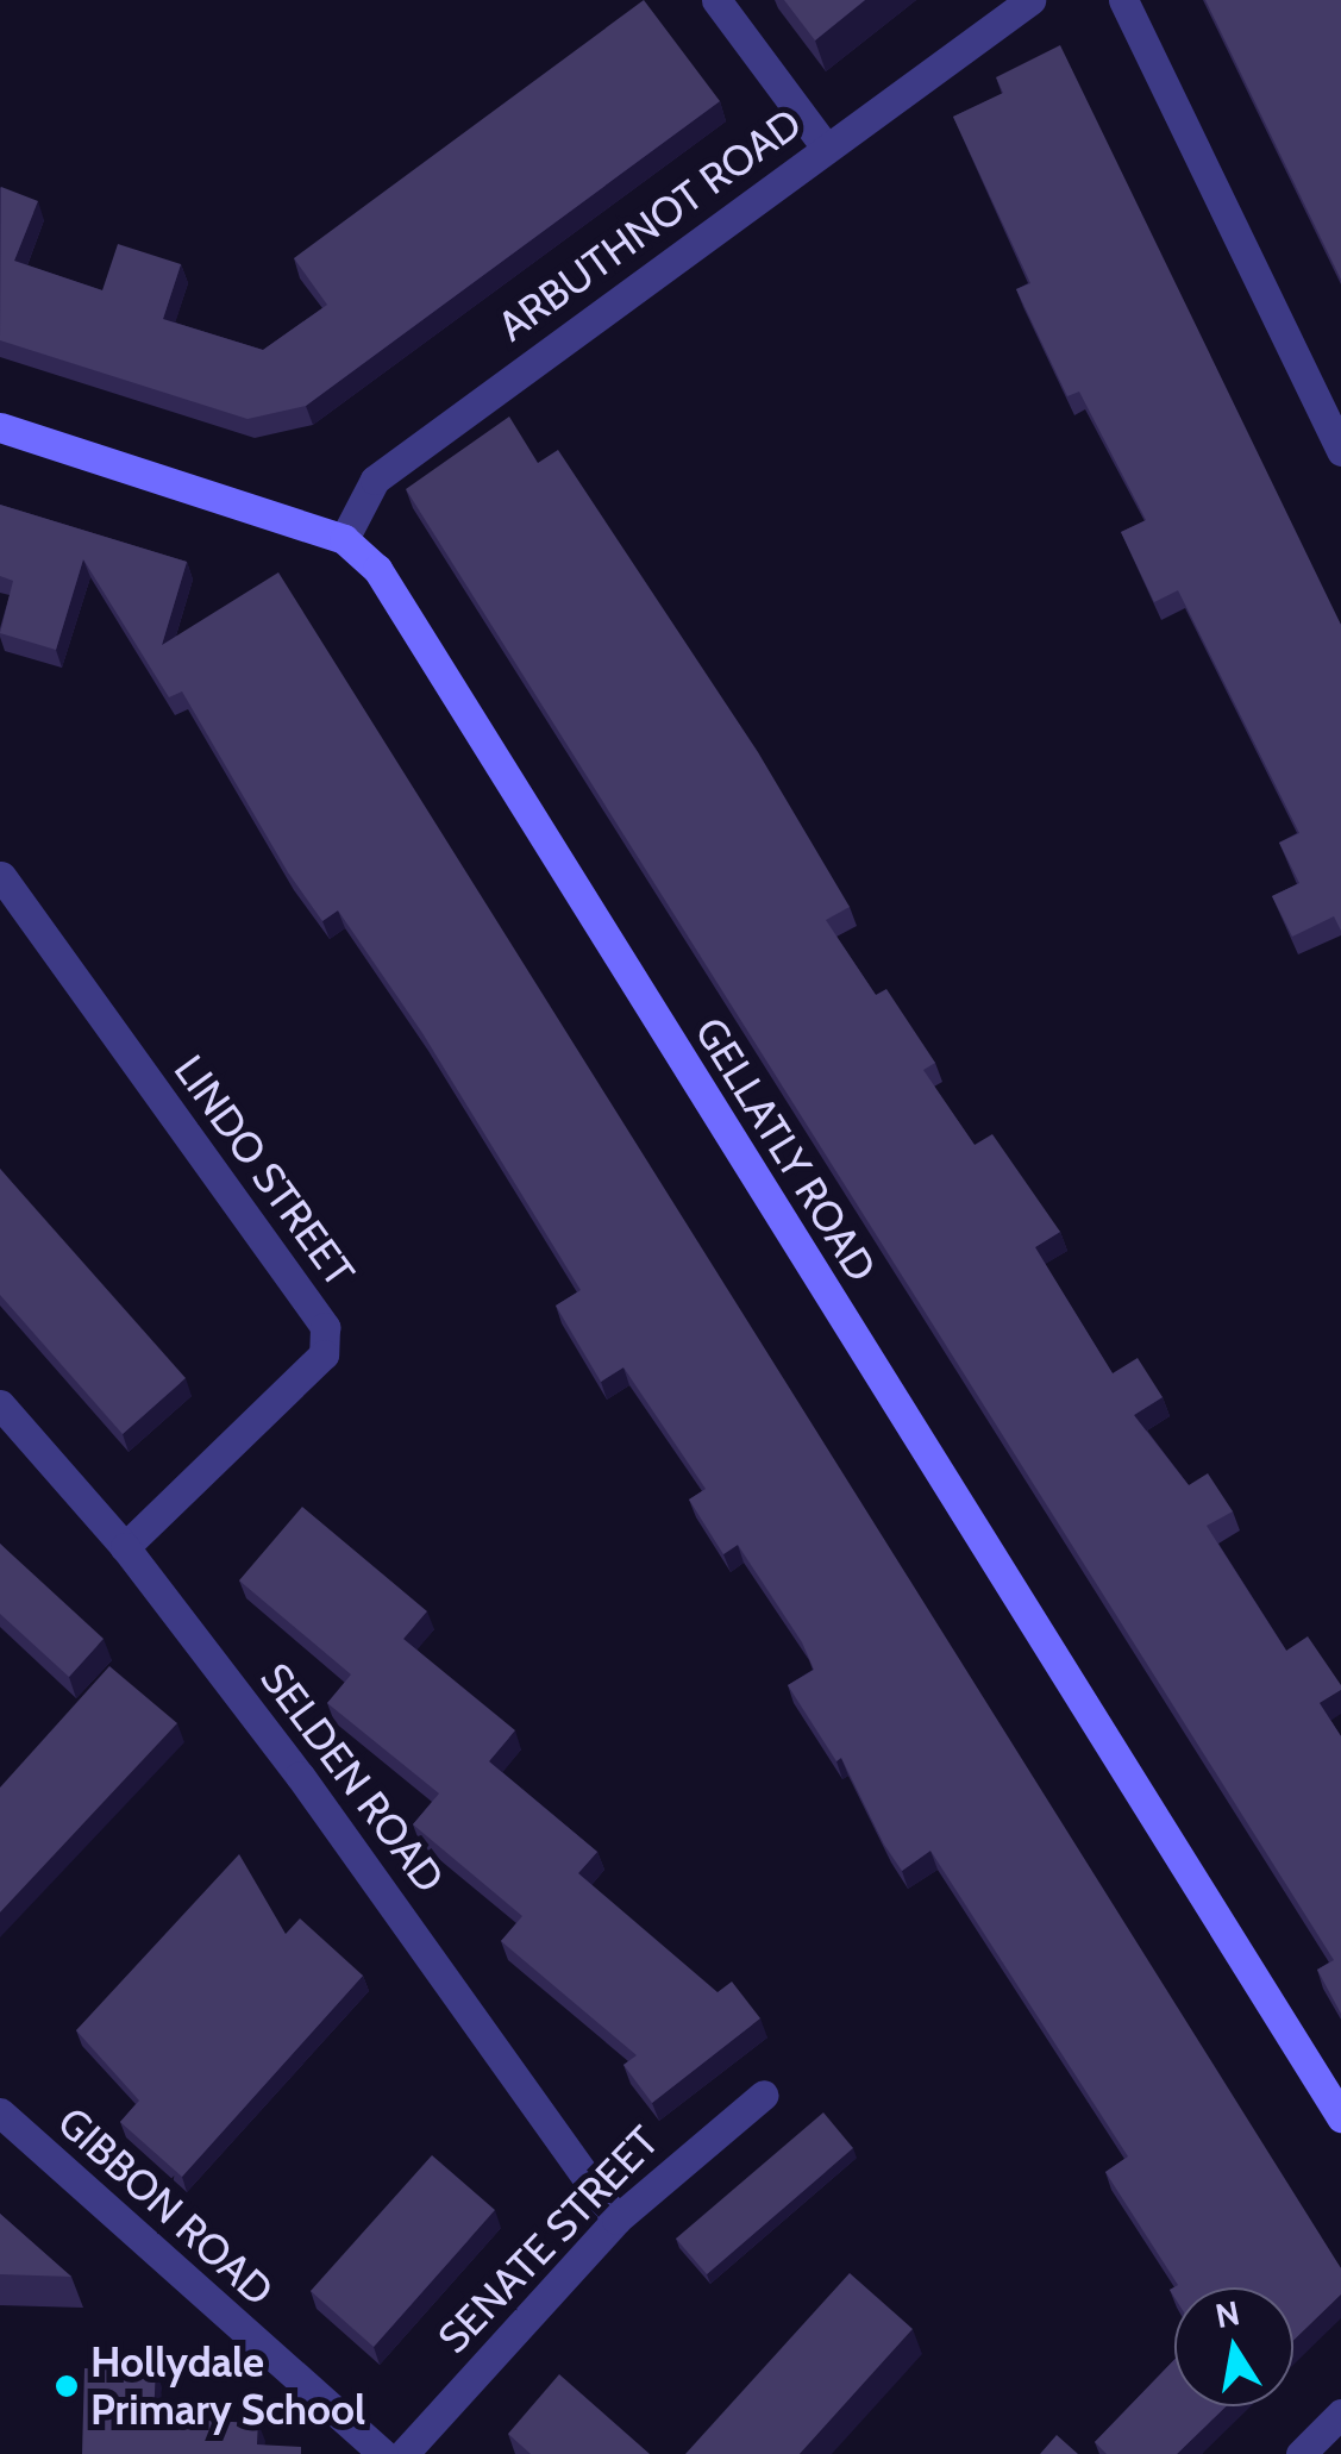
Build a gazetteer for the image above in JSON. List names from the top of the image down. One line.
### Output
{"streets":{"main road":["GELLATLY ROAD"],"street":["ARBUTHNOT ROAD","LINDO STREET","SELDEN ROAD","GIBBON ROAD","SENATE STREET"]},"crossings":[["ARBUTHNOT ROAD","GELLATLY ROAD"],["LINDO STREET","SELDEN ROAD"],["SELDEN ROAD","SENATE STREET"]],"places":["Hollydale Primary School"],"north":"top"}
